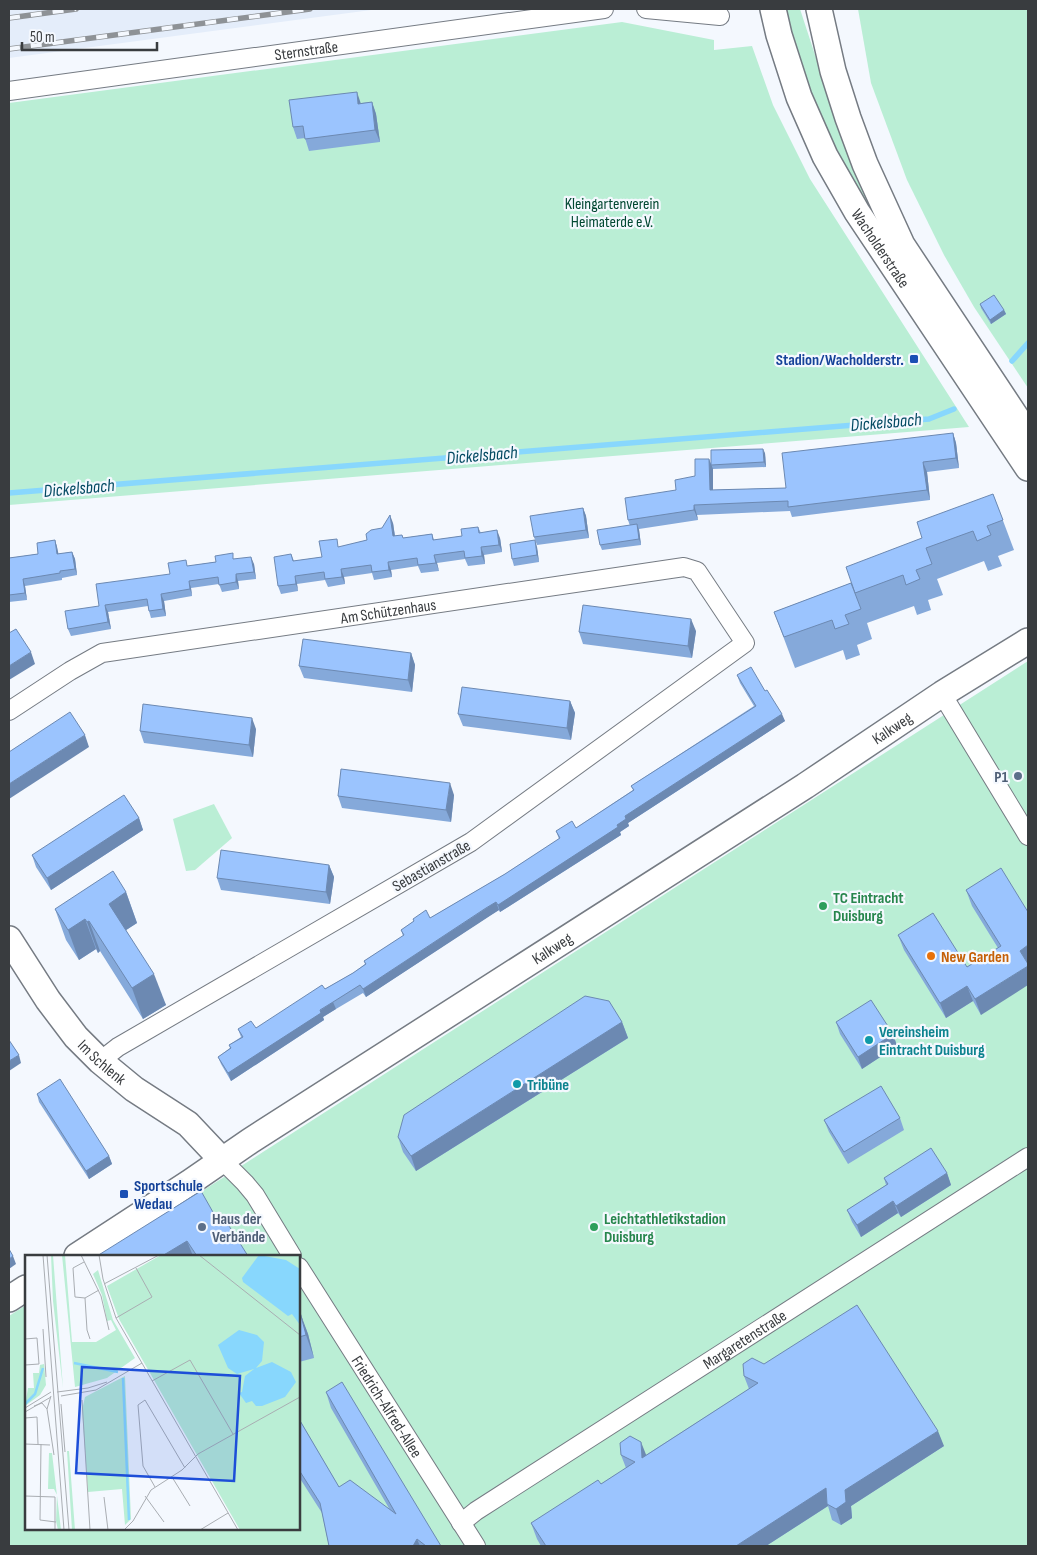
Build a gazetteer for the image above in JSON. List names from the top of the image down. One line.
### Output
{"streets":{"street":["Sternstraße","Wacholderstraße","Am Schützenhaus","Kalkweg","Sebastianstraße","Im Schlenk","Margaretenstraße","Friedrich-Alfred-Allee"]},"crossings":[["Am Schützenhaus","Sebastianstraße"],["Kalkweg","Im Schlenk"],["Sebastianstraße","Im Schlenk"],["Margaretenstraße","Friedrich-Alfred-Allee"]],"water":["Dickelsbach"],"parks":["Kleingartenverein Heimaterde e.V."],"places":{"transit":["Stadion/Wacholderstr.","Sportschule Wedau"],"other":["P1","TC Eintracht Duisburg","New Garden","Vereinsheim Eintracht Duisburg","Tribüne","Haus der Verbände","Leichtathletikstadion Duisburg"]},"scale_bar":"50 m"}
